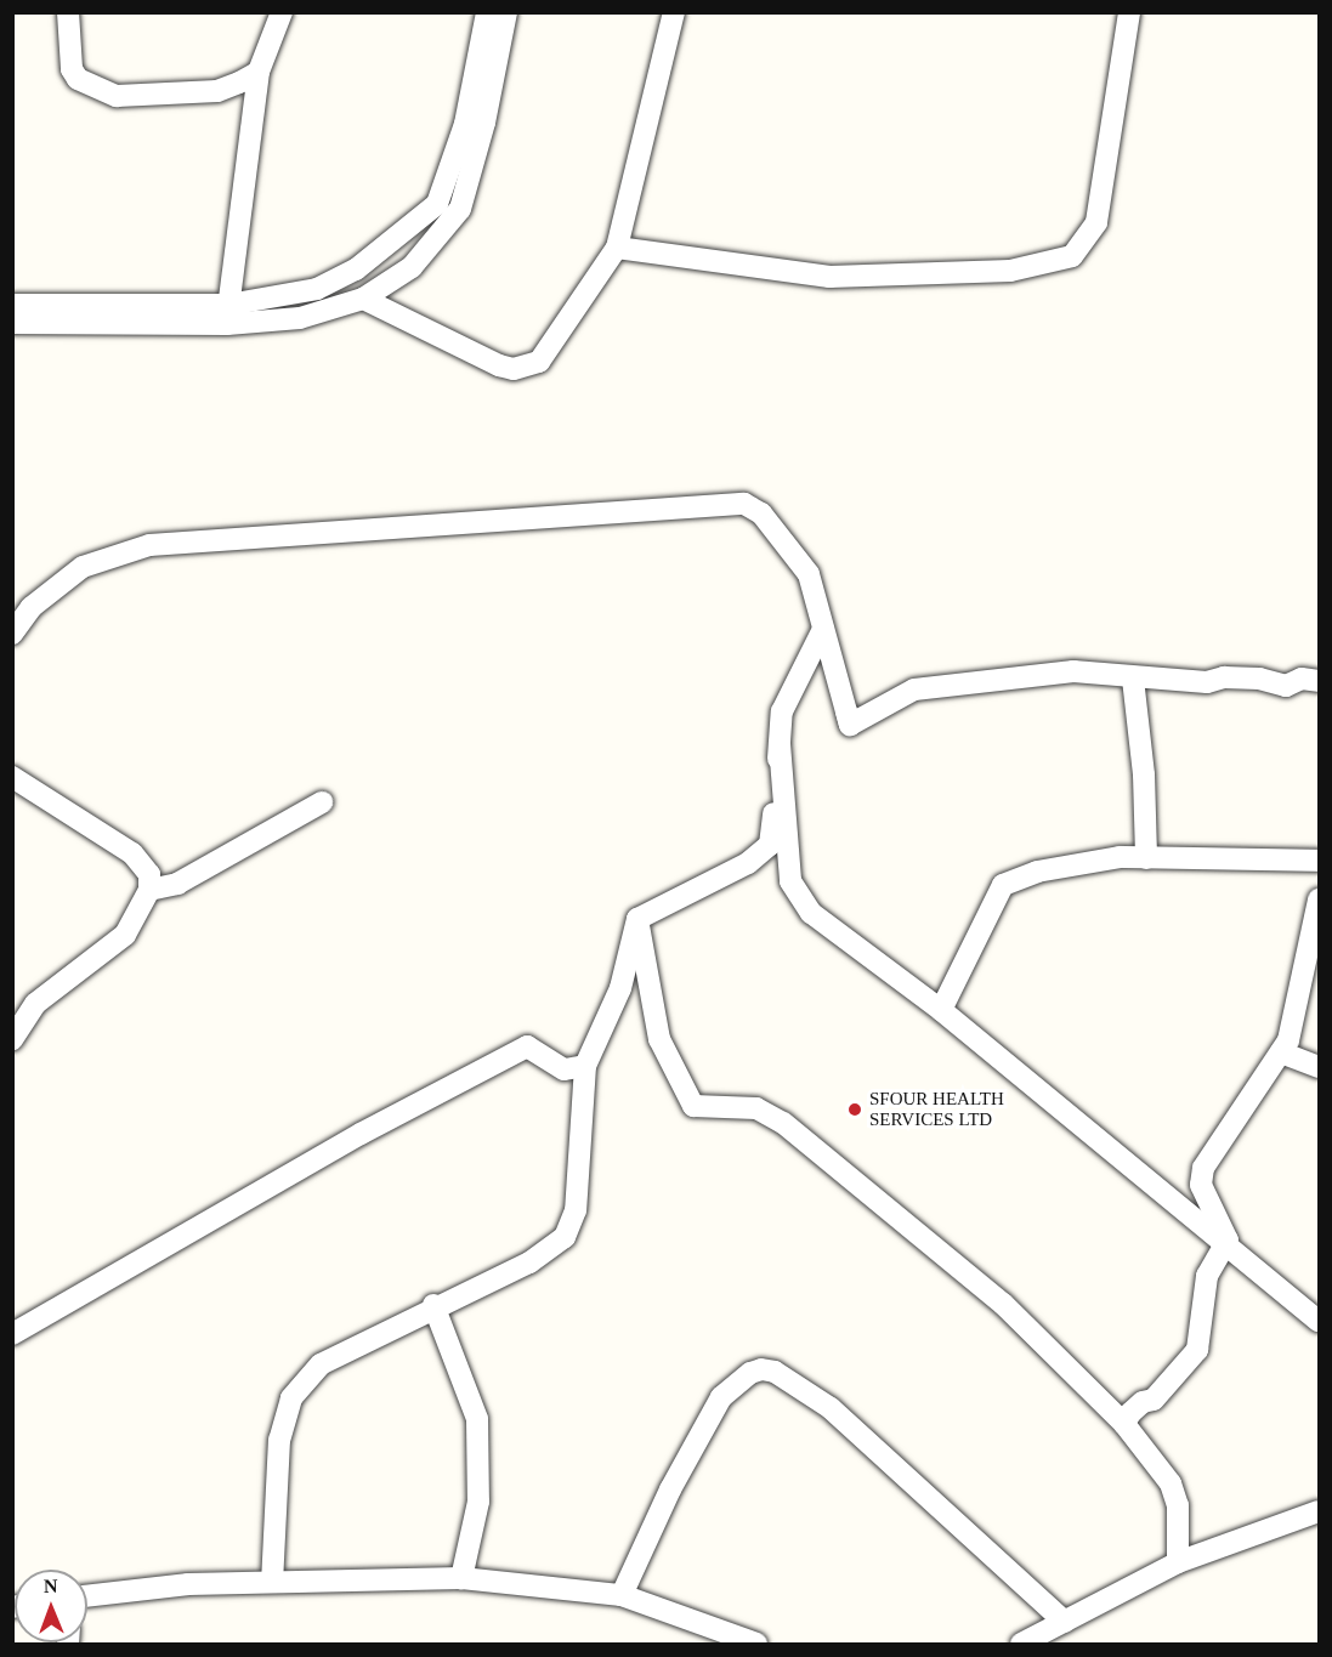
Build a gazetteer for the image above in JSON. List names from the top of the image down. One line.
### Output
{"places":["SFOUR HEALTH SERVICES LTD"],"north":"top"}
